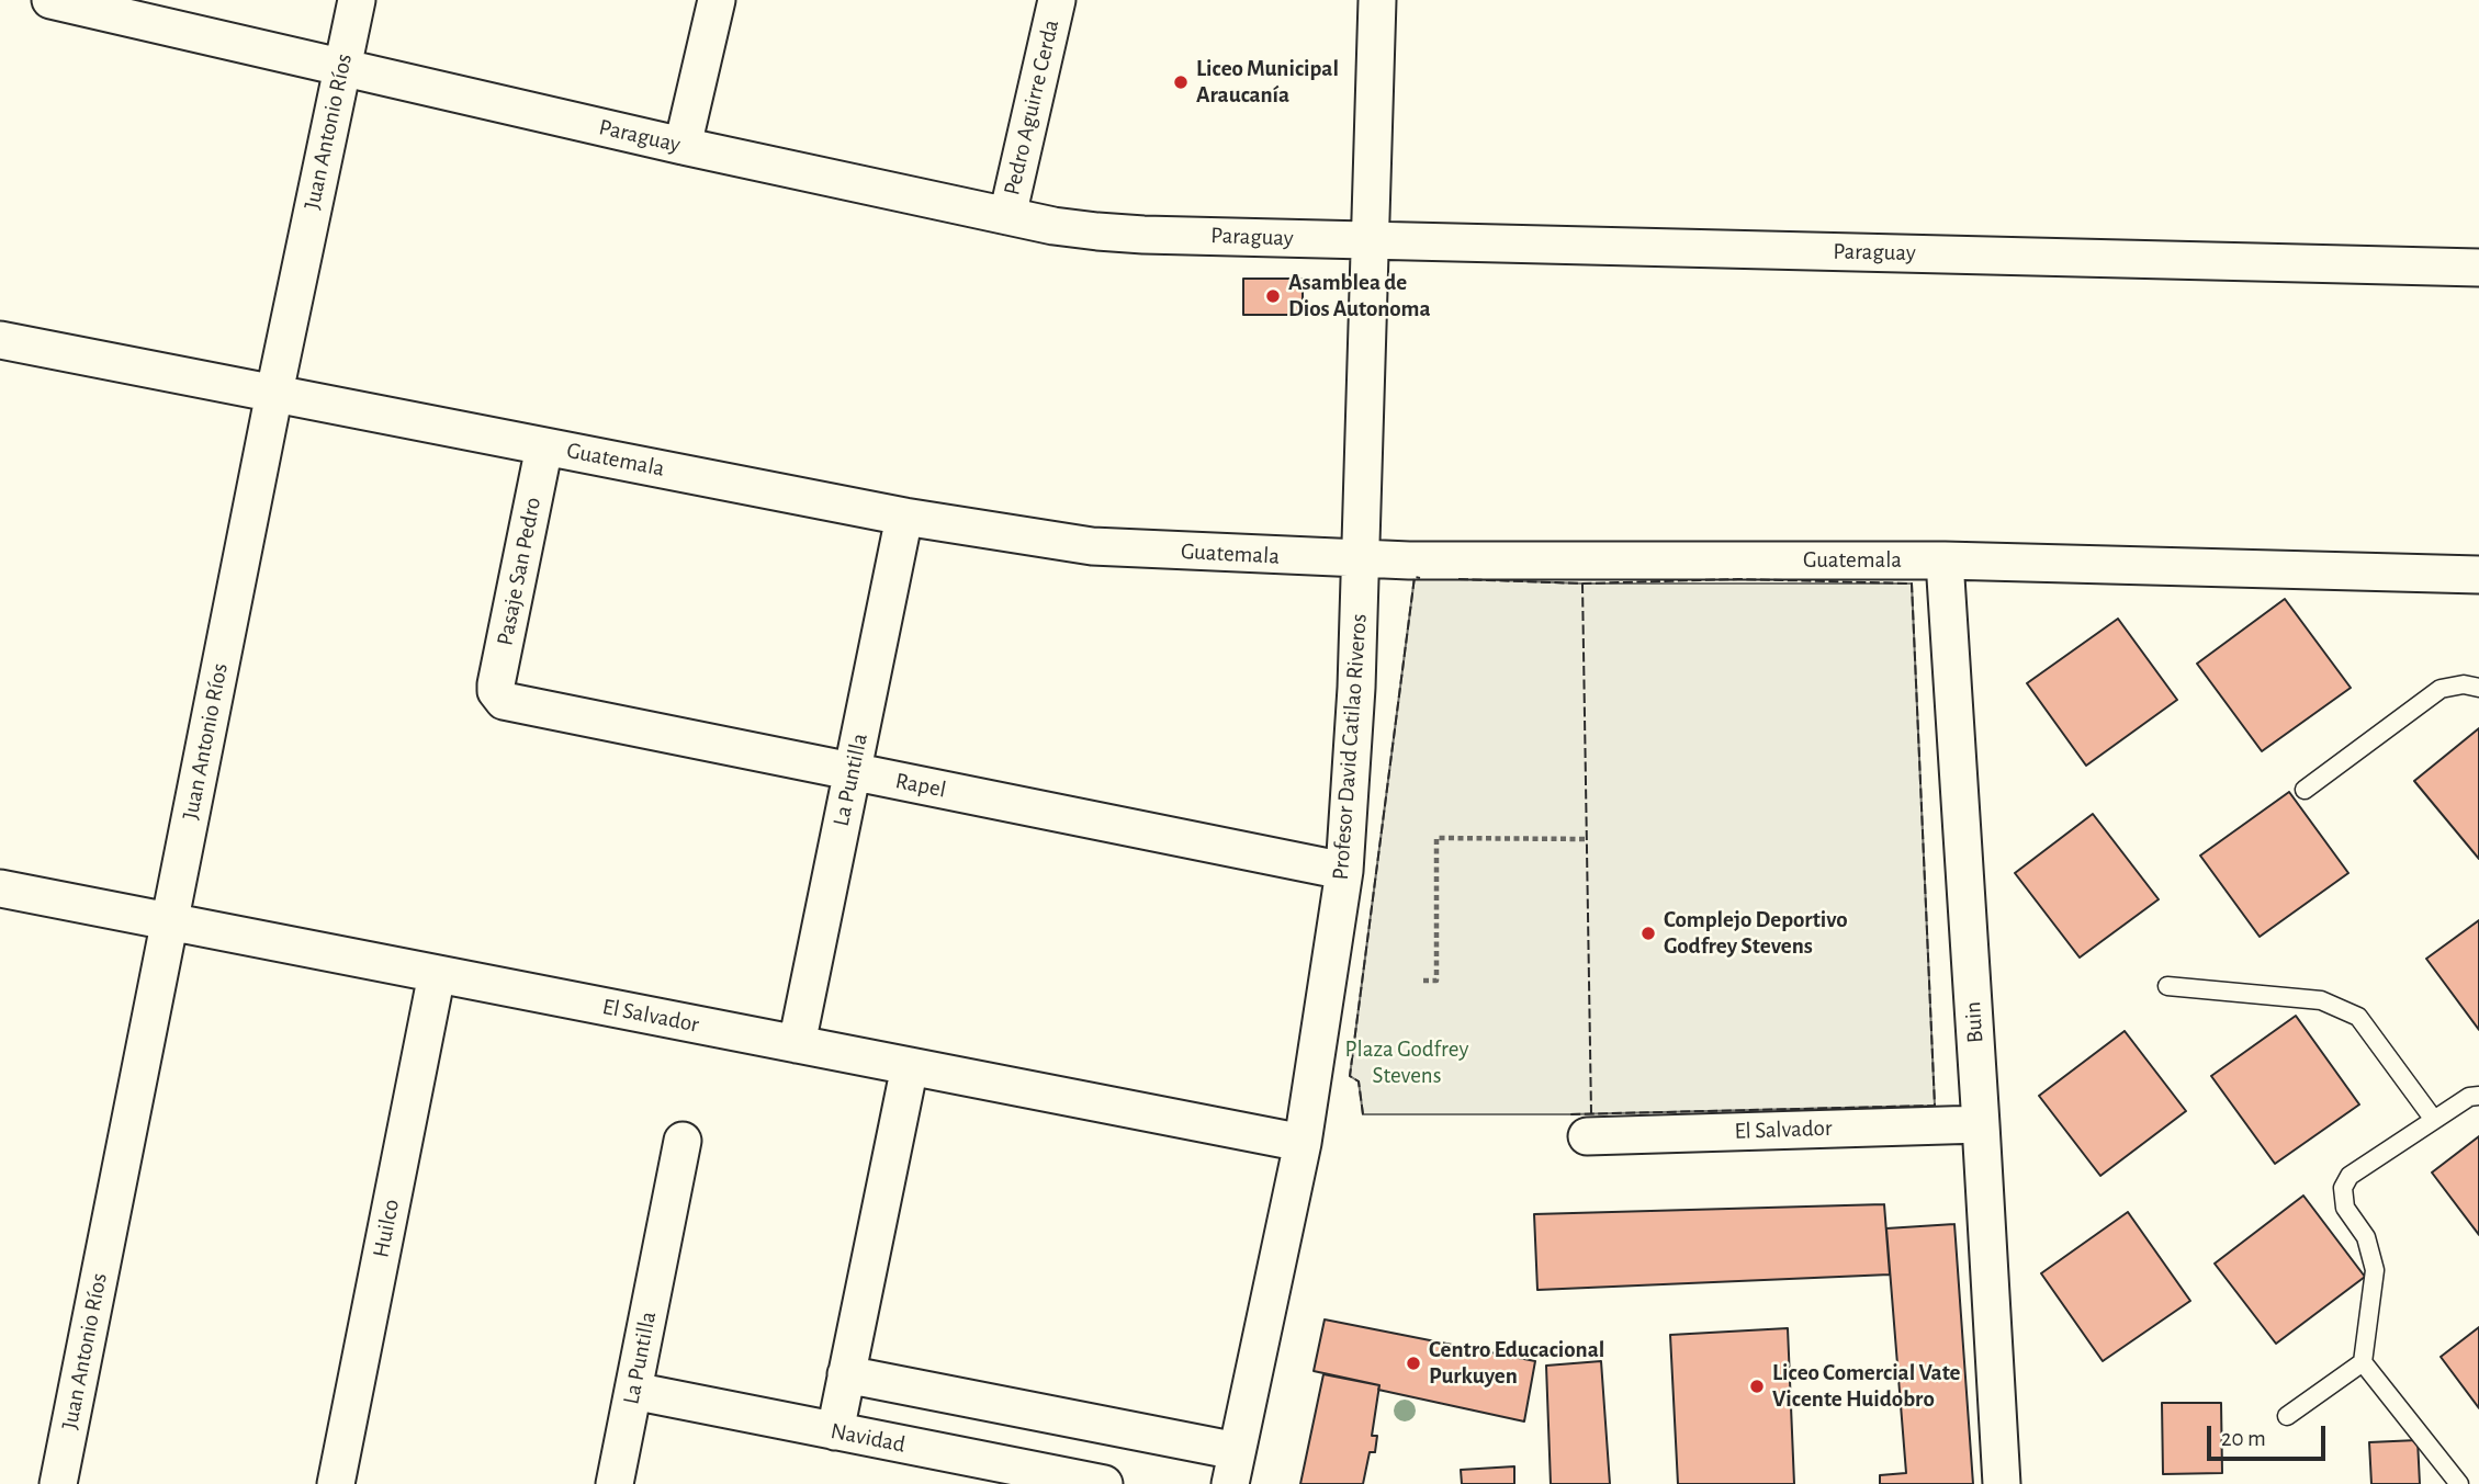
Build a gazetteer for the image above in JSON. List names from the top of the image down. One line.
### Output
{"streets":{"street":["Pedro Aguirre Cerda","Juan Antonio Ríos","Paraguay","Guatemala","Pasaje San Pedro","Profesor David Catilao Riveros","La Puntilla","Rapel","El Salvador","Buin","Huilco","Navidad"]},"crossings":[["Pedro Aguirre Cerda","Paraguay"],["Juan Antonio Ríos","Paraguay"],["Juan Antonio Ríos","Guatemala"],["Juan Antonio Ríos","El Salvador"],["Paraguay","Profesor David Catilao Riveros"],["Guatemala","Pasaje San Pedro"],["Guatemala","Profesor David Catilao Riveros"],["Guatemala","La Puntilla"],["Guatemala","Buin"],["Pasaje San Pedro","Rapel"],["Profesor David Catilao Riveros","Rapel"],["Profesor David Catilao Riveros","El Salvador"],["La Puntilla","Rapel"],["La Puntilla","El Salvador"],["La Puntilla","Navidad"],["El Salvador","Buin"],["El Salvador","Huilco"]],"parks":["Plaza Godfrey Stevens"],"places":["Liceo Municipal Araucanía","Asamblea de Dios Autonoma","Complejo Deportivo Godfrey Stevens","Centro Educacional Purkuyen","Liceo Comercial Vate Vicente Huidobro"],"scale_bar":"20 m"}
